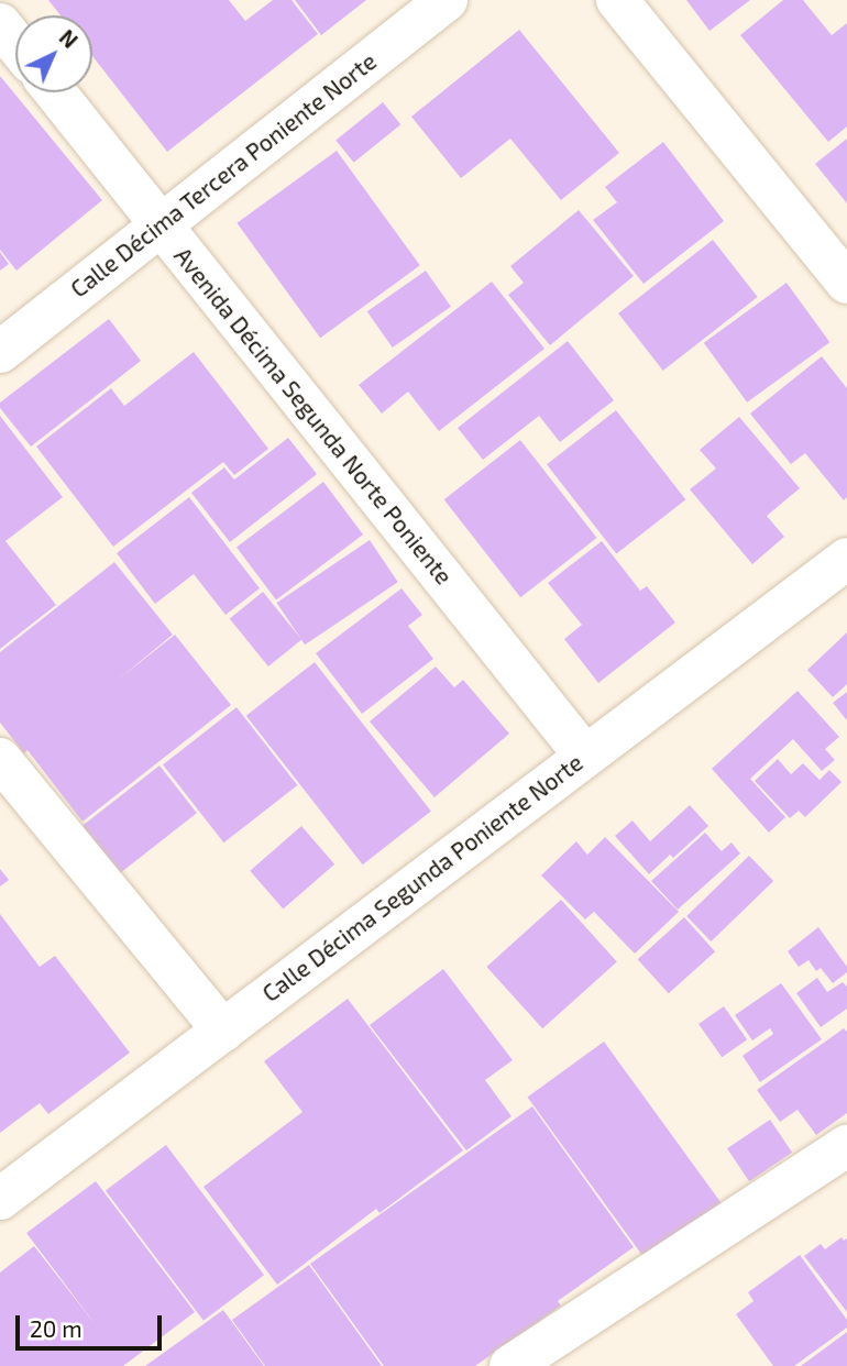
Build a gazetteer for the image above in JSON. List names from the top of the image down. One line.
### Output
{"streets":{"street":["Calle Décima Tercera Poniente Norte","Avenida Décima Segunda Norte Poniente","Calle Décima Segunda Poniente Norte"]},"crossings":[["Calle Décima Tercera Poniente Norte","Avenida Décima Segunda Norte Poniente"],["Avenida Décima Segunda Norte Poniente","Calle Décima Segunda Poniente Norte"]],"scale_bar":"20 m","north":"top right"}
